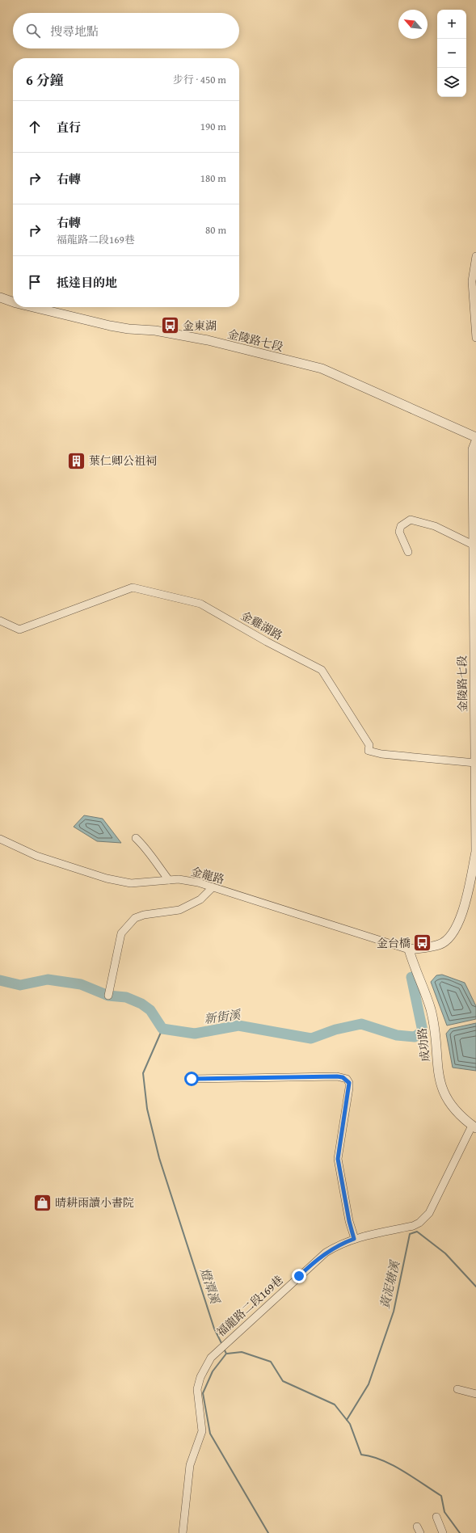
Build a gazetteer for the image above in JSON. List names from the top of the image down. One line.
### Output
{"streets":{"street":["金陵路七段","金雞湖路","金龍路","成功路","福龍路二段169巷"]},"crossings":[["金陵路七段","金雞湖路"],["金陵路七段","金龍路"],["金陵路七段","成功路"],["金龍路","成功路"],["成功路","福龍路二段169巷"]],"water":["新街溪","黃泥塘溪","燈潭溪"],"places":{"bus stop":["金東湖","金台橋"],"building":["葉仁卿公祖祠"],"shop":["晴耕雨讀小書院"]},"north":"top left","page":{"map_buttons":["+","−"],"search":"搜尋地點","heading":["6 分鐘","步行 · 450 m"],"list":[["直行","190 m"],["右轉","180 m"],["右轉","福龍路二段169巷","80 m"],"抵達目的地"]}}
